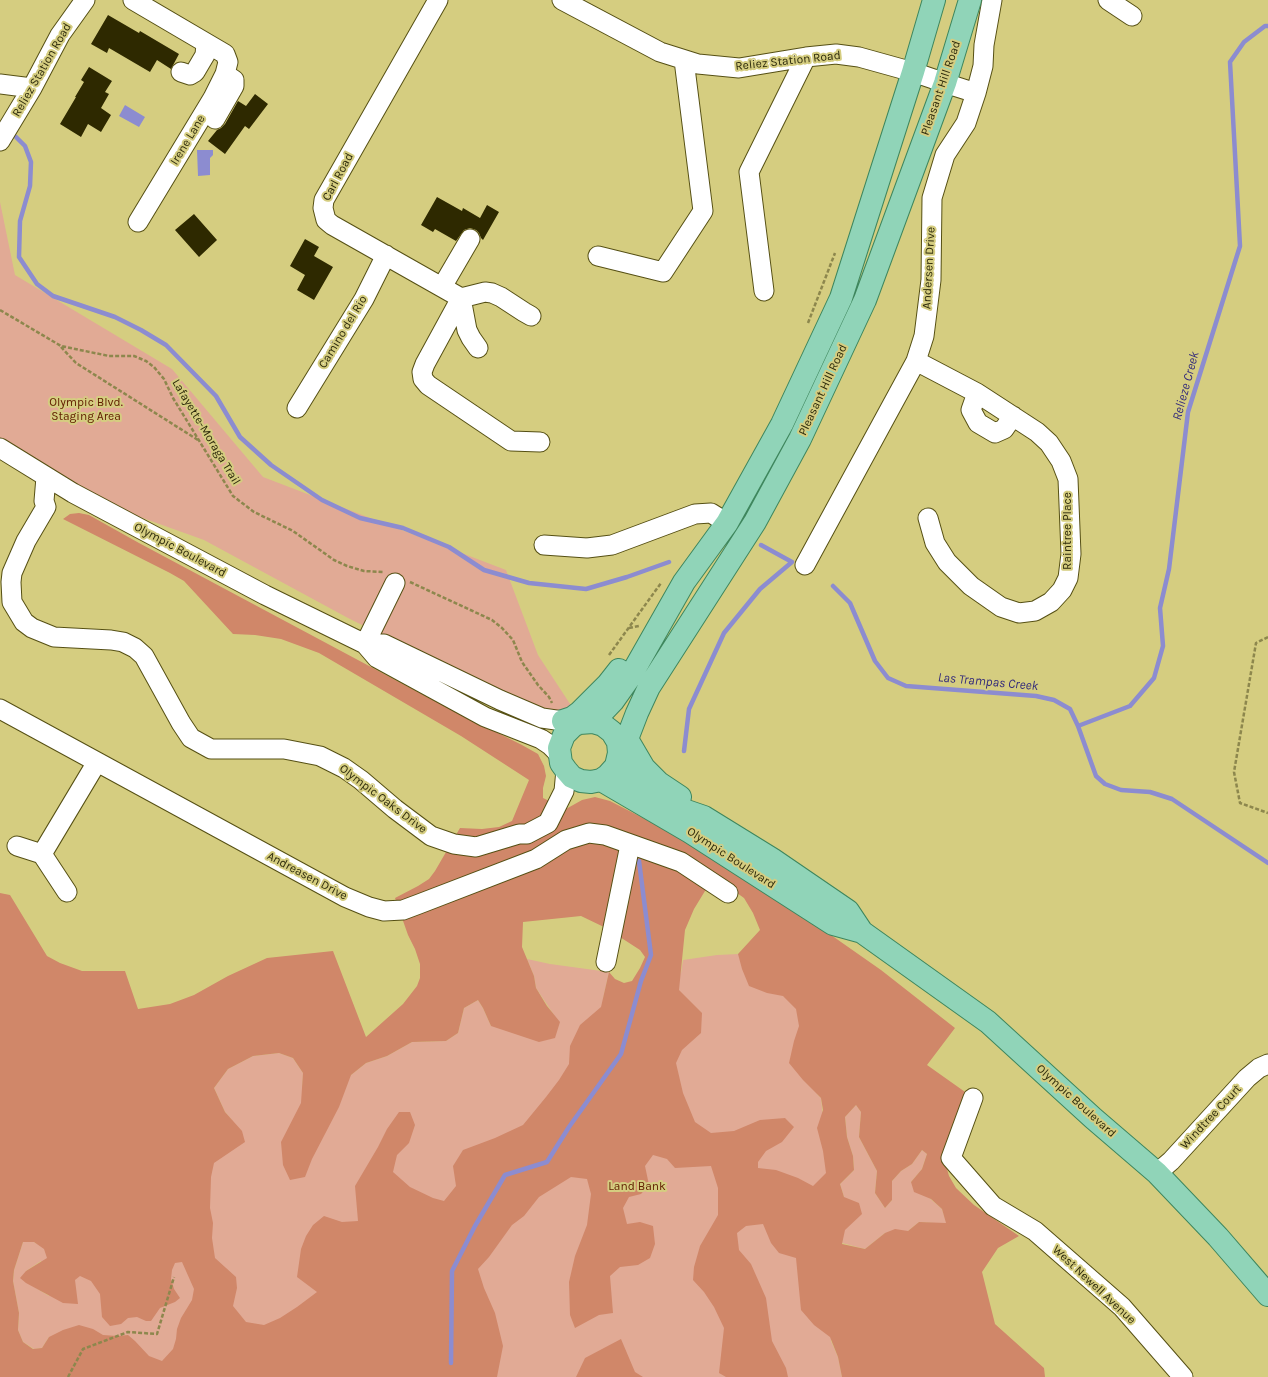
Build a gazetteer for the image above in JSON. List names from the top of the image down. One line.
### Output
{"streets":{"main road":["Pleasant Hill Road","Olympic Boulevard"],"street":["Reliez Station Road","Irene Lane","Carl Road","Andersen Drive","Camino del Rio","Raintree Place","Olympic Oaks Drive","Andreasen Drive","Windtree Court","West Newell Avenue"],"path":["Lafayette-Moraga Trail"]},"crossings":[["Reliez Station Road","Pleasant Hill Road"],["Reliez Station Road","Andersen Drive"],["Pleasant Hill Road","Lafayette-Moraga Trail"],["Pleasant Hill Road","Olympic Boulevard"],["Pleasant Hill Road","Olympic Oaks Drive"],["Carl Road","Camino del Rio"],["Andersen Drive","Raintree Place"],["Lafayette-Moraga Trail","Olympic Boulevard"],["Lafayette-Moraga Trail","Olympic Oaks Drive"],["Olympic Boulevard","Olympic Oaks Drive"],["Olympic Boulevard","Windtree Court"]],"water":["Relieze Creek","Las Trampas Creek"],"parks":["Olympic Blvd. Staging Area","Land Bank"]}
